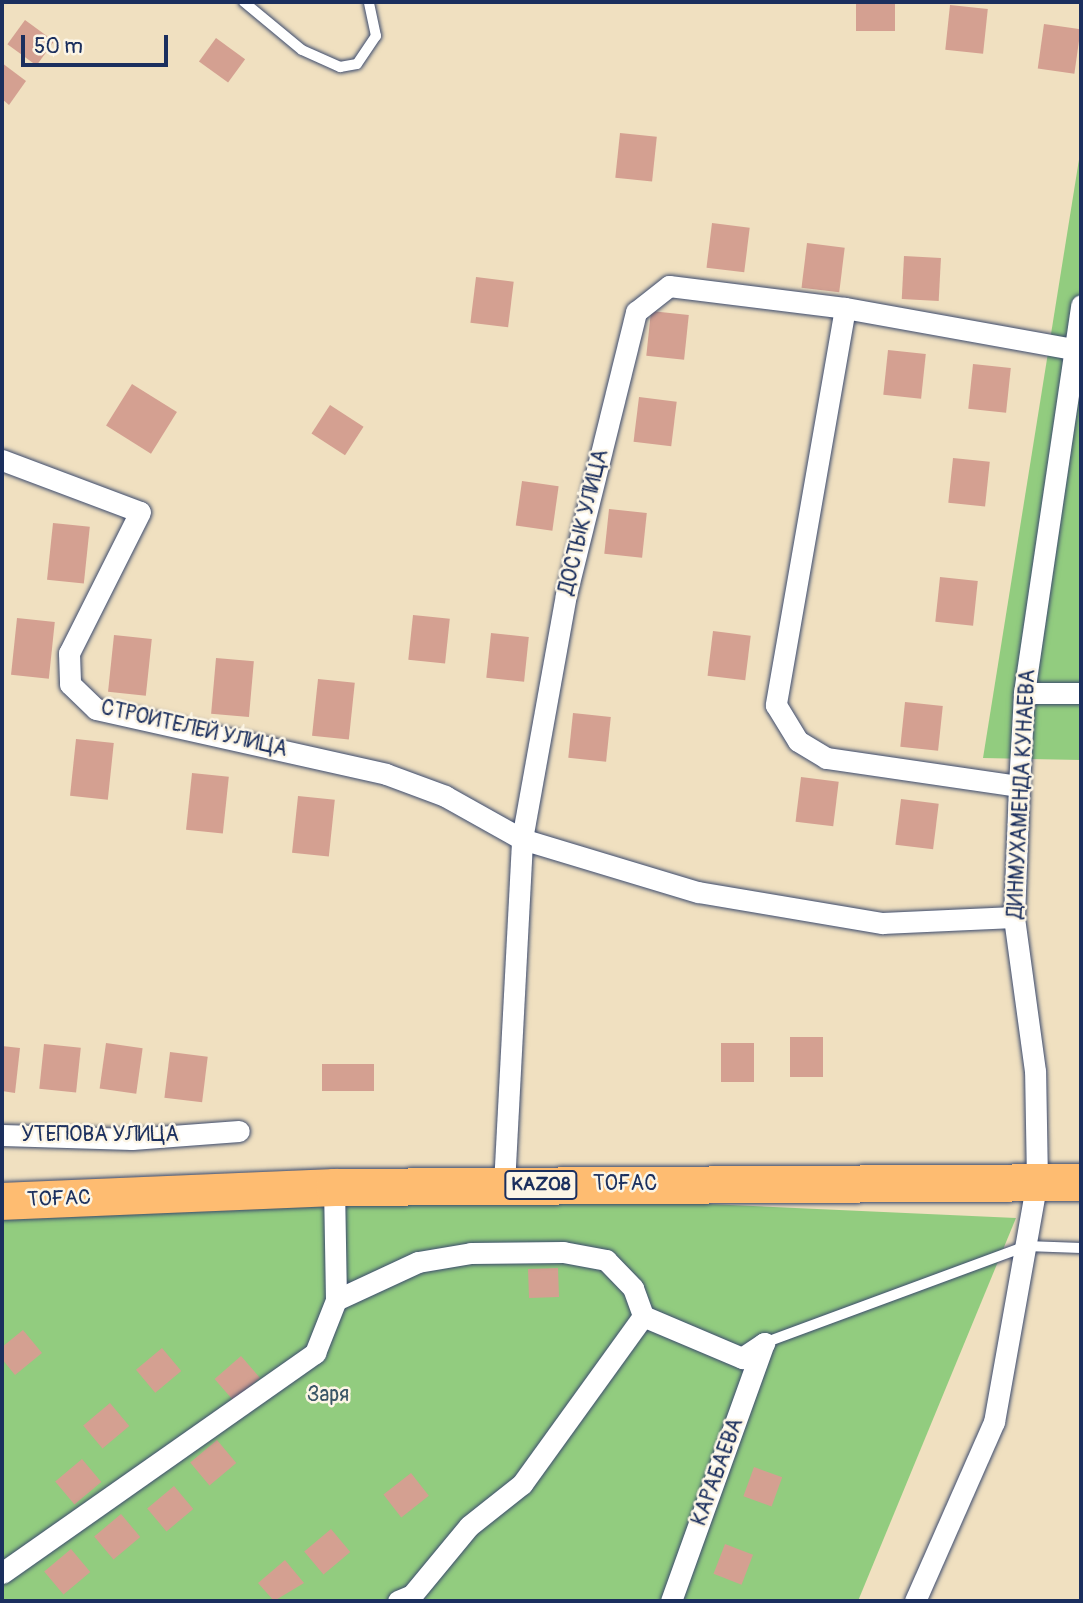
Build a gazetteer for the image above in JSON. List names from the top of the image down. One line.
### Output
{"streets":{"highway":["ТОҒАС","KAZ08"],"street":["ДОСТЫК УЛИЦА","СТРОИТЕЛЕЙ УЛИЦА","ДИНМУХАМЕНДА КУНАЕВА","УТЕПОВА УЛИЦА","КАРАБАЕВА"]},"crossings":[["ДОСТЫК УЛИЦА","СТРОИТЕЛЕЙ УЛИЦА"],["ДОСТЫК УЛИЦА","ДИНМУХАМЕНДА КУНАЕВА"],["ДОСТЫК УЛИЦА","ТОҒАС"],["ДИНМУХАМЕНДА КУНАЕВА","ТОҒАС"]],"parks":["Заря"],"scale_bar":"50 m"}
